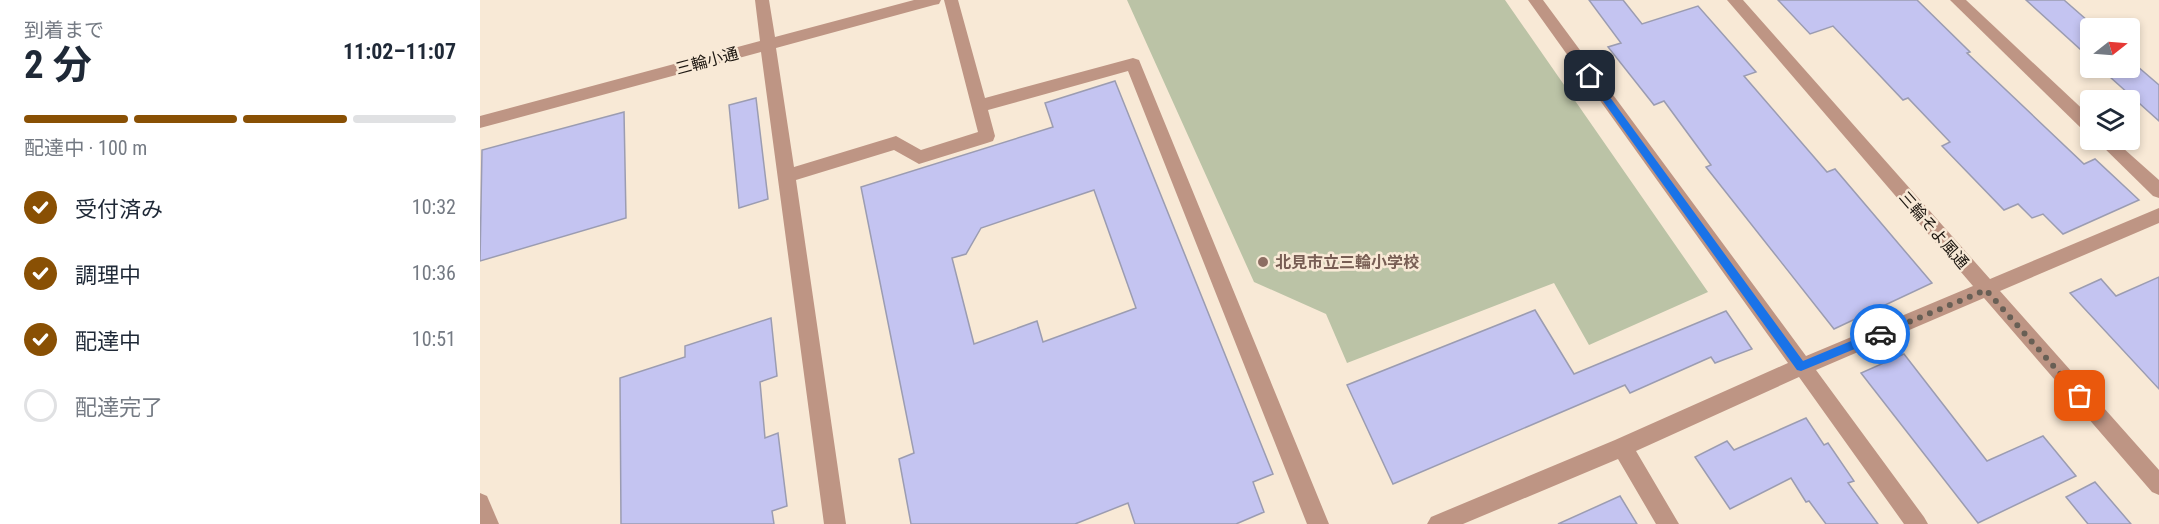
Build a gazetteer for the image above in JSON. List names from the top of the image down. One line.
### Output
{"streets":{"street":["三輪小通","三輪そよ風通"]},"places":["北見市立三輪小学校"],"north":"right","page":{"heading":["2 分","到着まで","11:02–11:07"],"bar":"配達中 · 100 m","list":[["受付済み","10:32"],["調理中","10:36"],["配達中","10:51"],"配達完了"]}}
